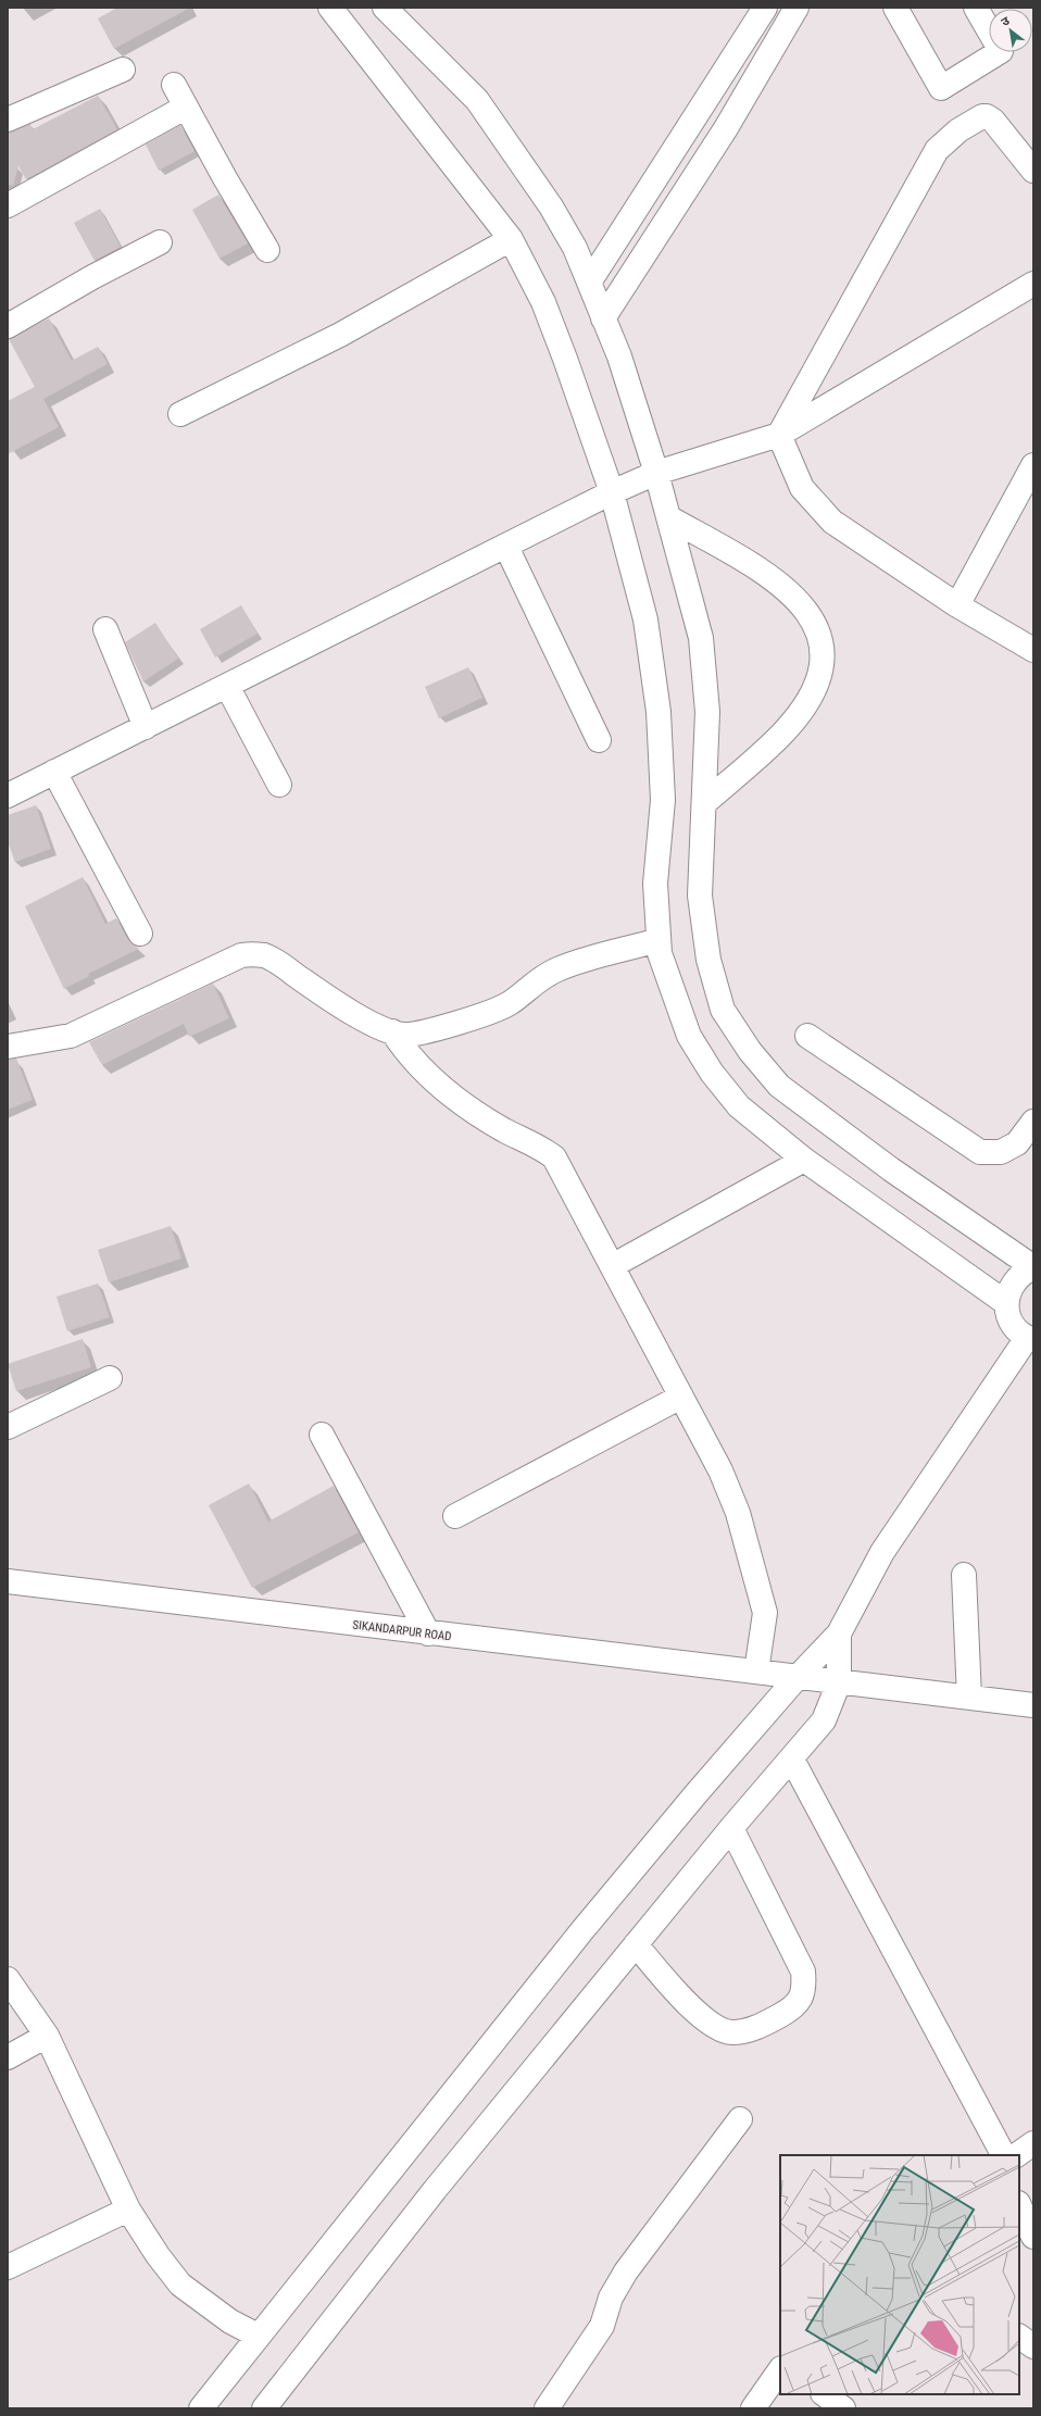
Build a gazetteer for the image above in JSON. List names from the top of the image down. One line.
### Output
{"streets":{"street":["SIKANDARPUR ROAD"]},"north":"top left"}
